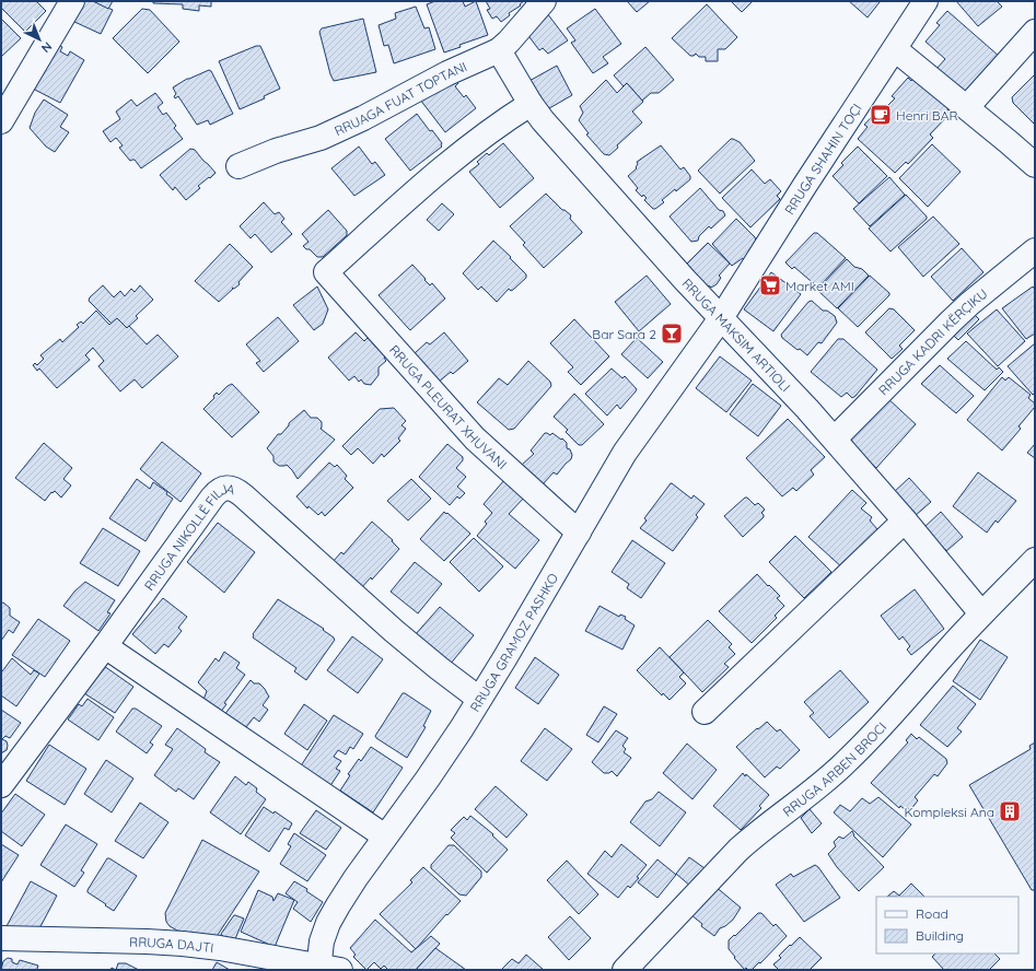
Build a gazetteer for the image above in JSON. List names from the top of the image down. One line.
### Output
{"streets":{"street":["RRUAGA FUAT TOPTANI","RRUGA SHAHIN TOÇI","RRUGA MAKSIM ARTIOLI","RRUGA KADRI KËRÇIKU","RRUGA PLEURAT XHUVANI","RRUGA NIKOLLË FILJA","RRUGA GRAMOZ PASHKO","RRUGA ARBEN BROCI","RRUGA DAJTI"]},"crossings":[["RRUAGA FUAT TOPTANI","RRUGA MAKSIM ARTIOLI"],["RRUGA SHAHIN TOÇI","RRUGA MAKSIM ARTIOLI"],["RRUGA SHAHIN TOÇI","RRUGA GRAMOZ PASHKO"],["RRUGA MAKSIM ARTIOLI","RRUGA KADRI KËRÇIKU"],["RRUGA MAKSIM ARTIOLI","RRUGA PLEURAT XHUVANI"],["RRUGA MAKSIM ARTIOLI","RRUGA GRAMOZ PASHKO"],["RRUGA MAKSIM ARTIOLI","RRUGA ARBEN BROCI"],["RRUGA PLEURAT XHUVANI","RRUGA GRAMOZ PASHKO"],["RRUGA NIKOLLË FILJA","RRUGA GRAMOZ PASHKO"],["RRUGA GRAMOZ PASHKO","RRUGA DAJTI"]],"places":{"cafe":["Henri BAR"],"supermarket":["Market AMI"],"bar":["Bar Sara 2"],"building":["Kompleksi Ana"]},"legend":["Road","Building"],"north":"bottom right"}
